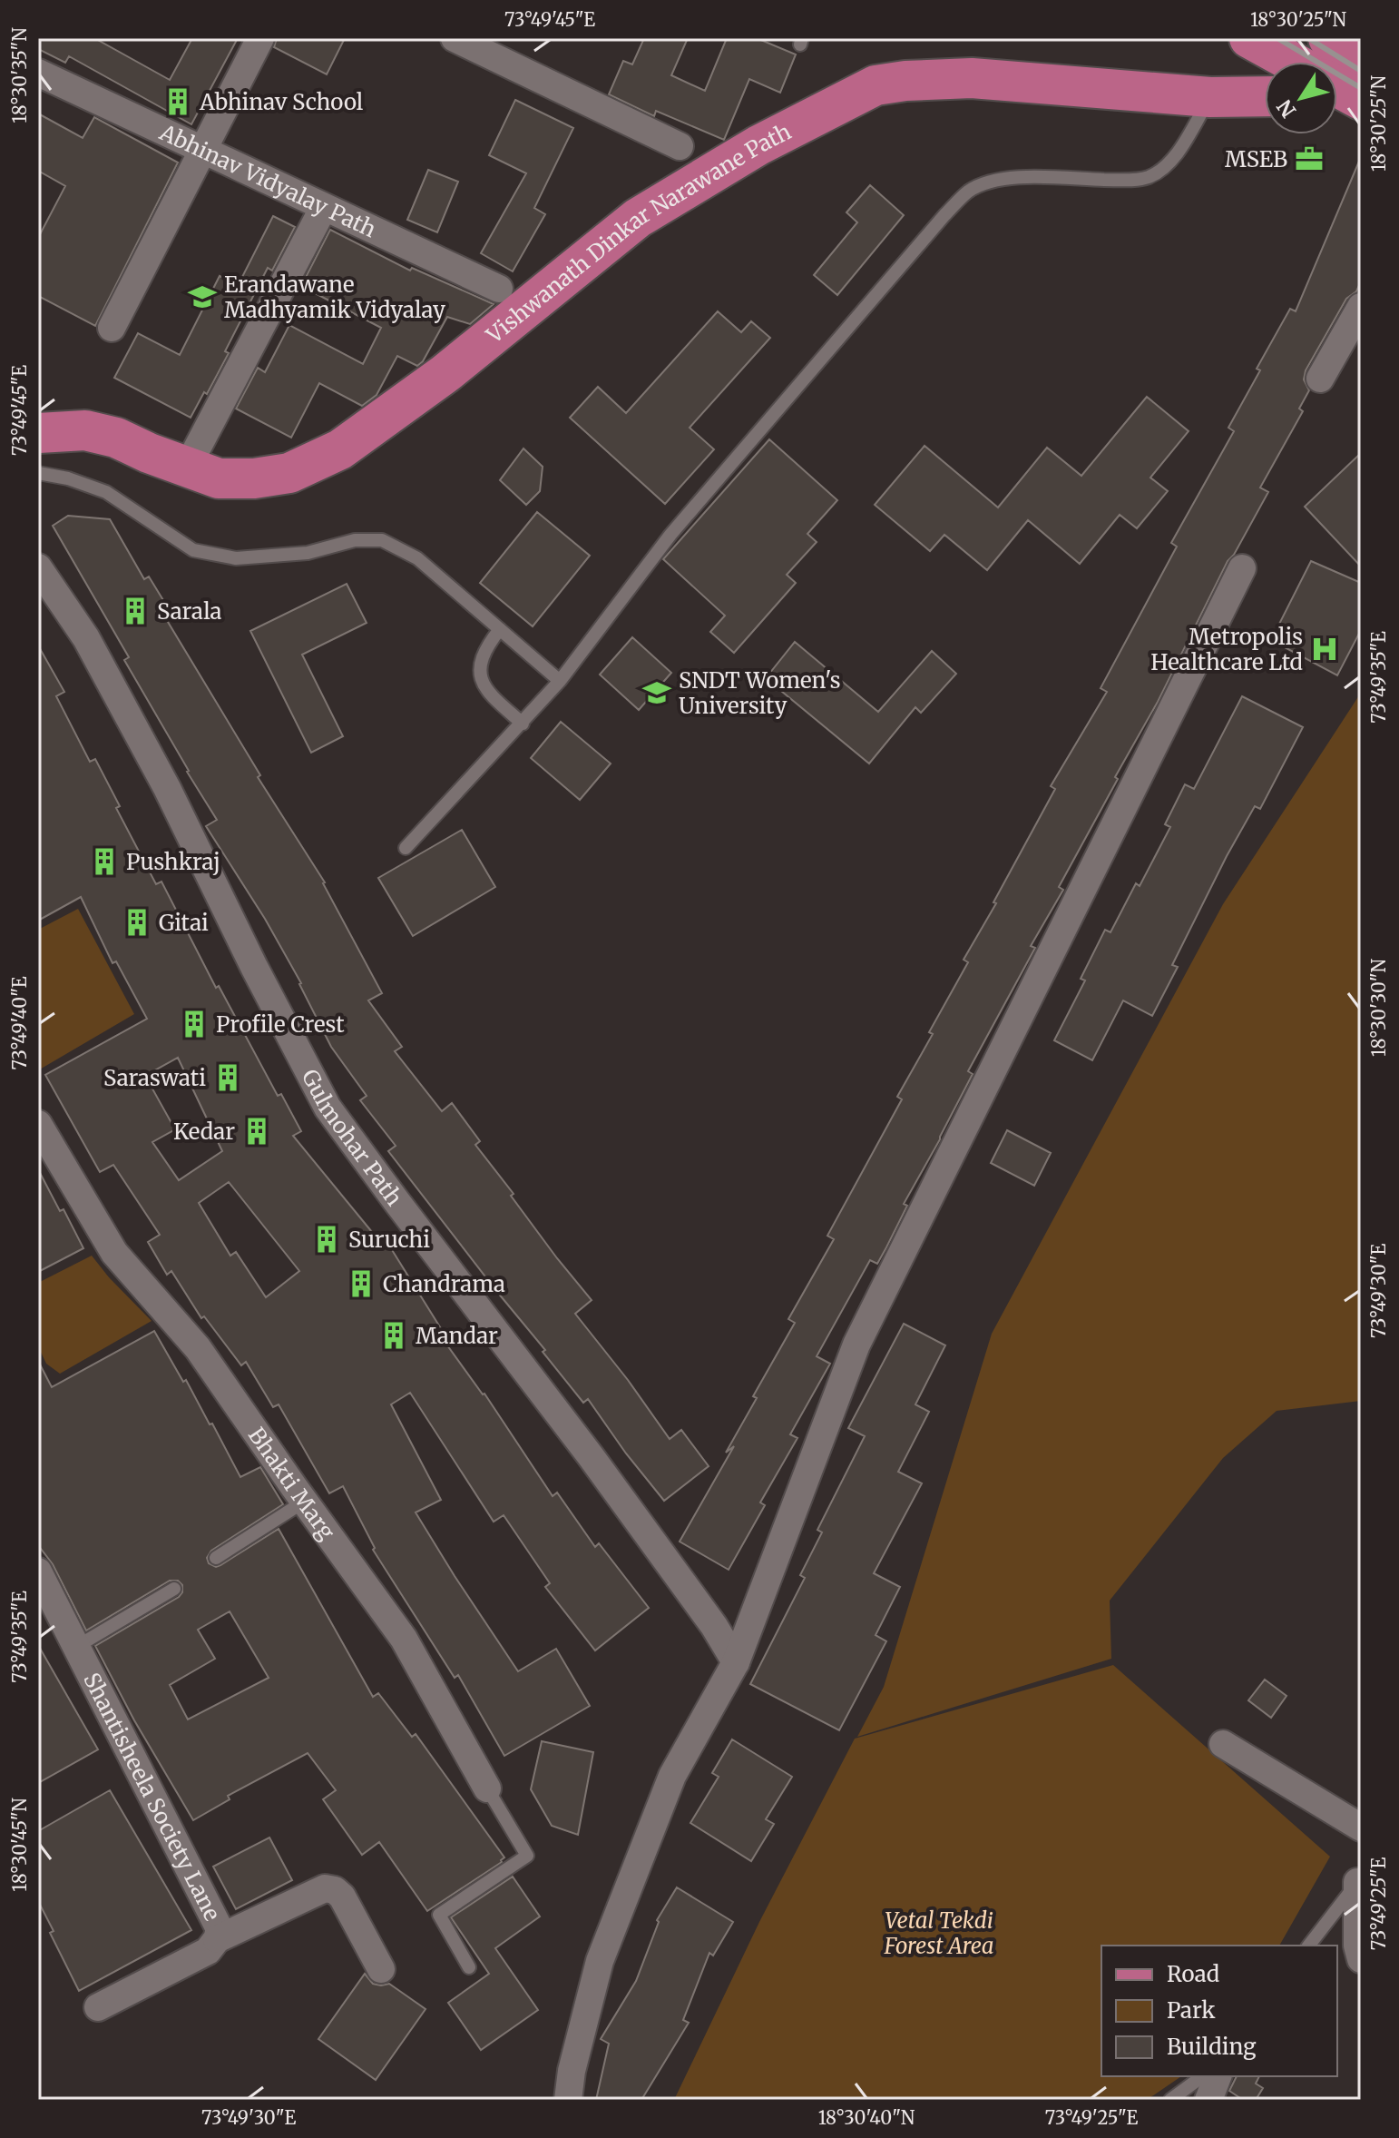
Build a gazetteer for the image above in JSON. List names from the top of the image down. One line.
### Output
{"streets":{"main road":["Vishwanath Dinkar Narawane Path"],"street":["Abhinav Vidyalay Path","Gulmohar Path","Bhakti Marg","Shantisheela Society Lane"]},"parks":["Vetal Tekdi Forest Area"],"places":{"building":["Abhinav School","Sarala","Pushkraj","Gitai","Profile Crest","Saraswati","Kedar","Suruchi","Chandrama","Mandar"],"office":["MSEB"],"school or university":["Erandawane Madhyamik Vidyalay","SNDT Women's University"],"hospital":["Metropolis Healthcare Ltd"]},"legend":["Road","Park","Building"],"north":"bottom left","coordinates":["73°49'45\"E","18°30'25\"N","18°30'35\"N","73°49'35\"E","18°30'30\"N","73°49'40\"E","73°49'30\"E","18°30'45\"N","73°49'25\"E","18°30'40\"N"]}
